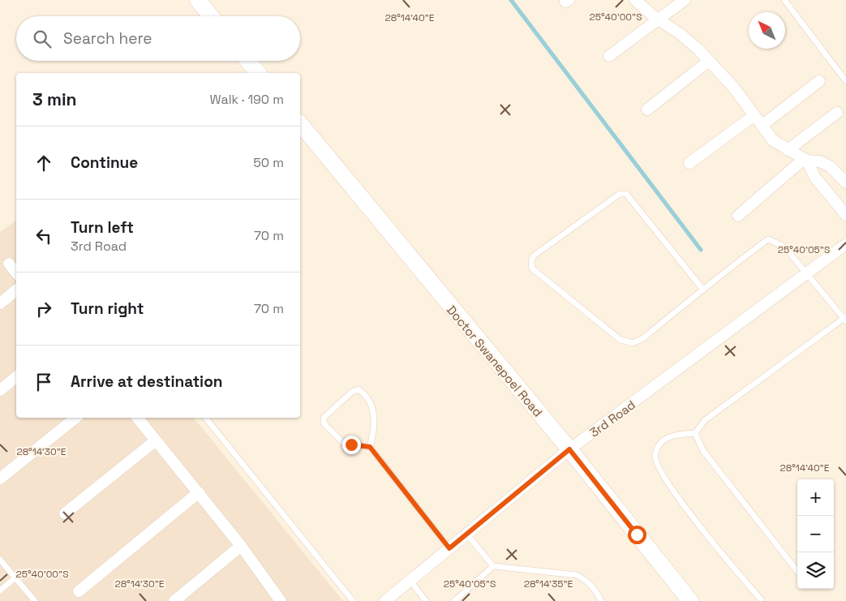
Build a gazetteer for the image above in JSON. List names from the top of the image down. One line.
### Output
{"streets":{"main road":["Doctor Swanepoel Road"],"street":["3rd Road"]},"crossings":[["Doctor Swanepoel Road","3rd Road"]],"north":"top left","page":{"search":"Search here","heading":["3 min","Walk · 190 m"],"list":[["Continue","50 m"],["Turn left","3rd Road","70 m"],["Turn right","70 m"],"Arrive at destination"],"map_buttons":["+","−"]},"coordinates":["25°40'00\"S","28°14'40\"E","25°40'05\"S","28°14'30\"E","28°14'35\"E"]}
